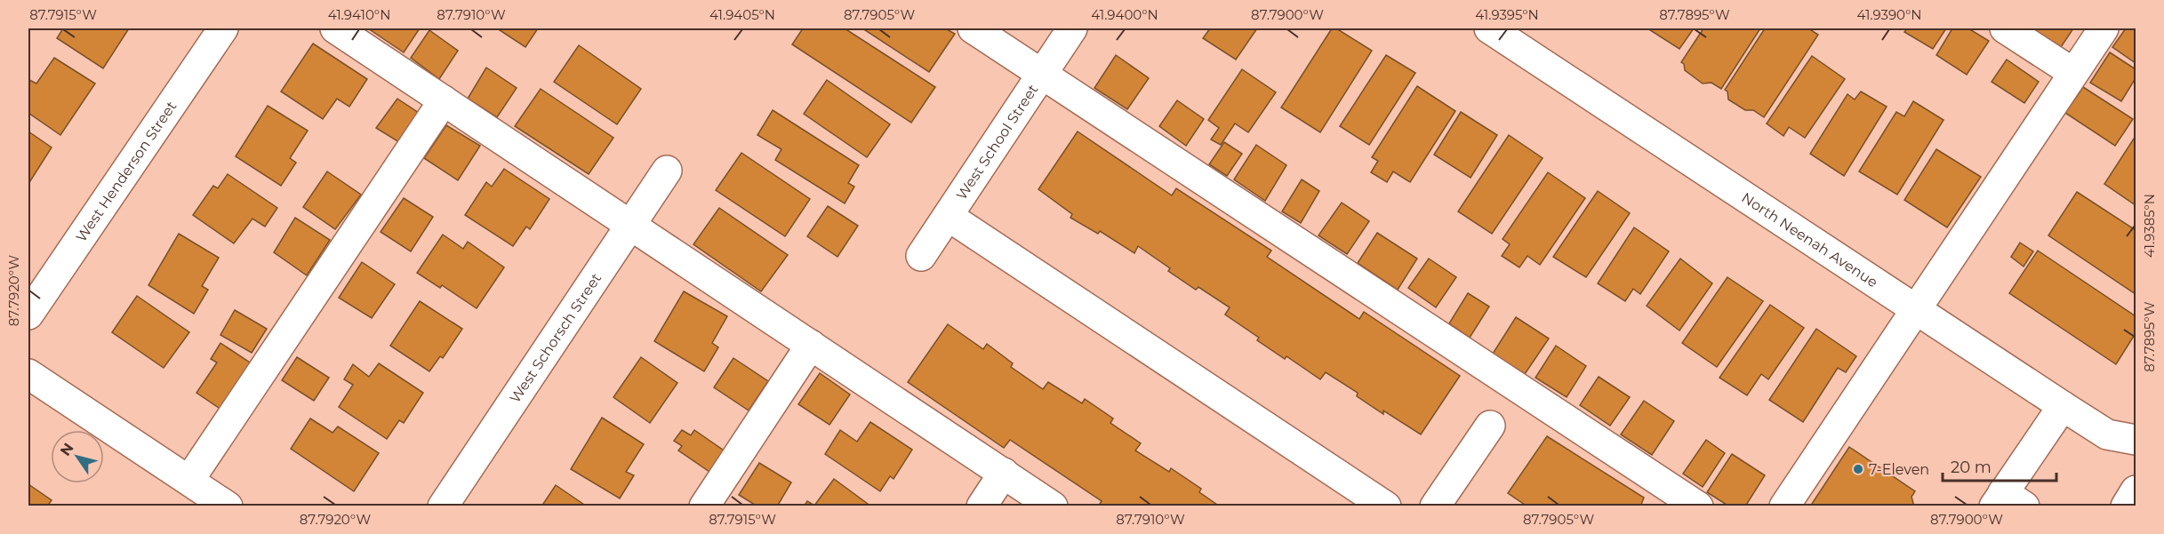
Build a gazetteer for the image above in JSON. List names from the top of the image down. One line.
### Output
{"streets":{"street":["West School Street","West Henderson Street","North Neenah Avenue","West Schorsch Street"]},"places":["7-Eleven"],"scale_bar":"20 m","north":"top left","coordinates":["87.7915°W","41.9410°N","87.7910°W","41.9405°N","87.7905°W","41.9400°N","87.7900°W","41.9395°N","87.7895°W","41.9390°N","41.9385°N","87.7920°W"]}
